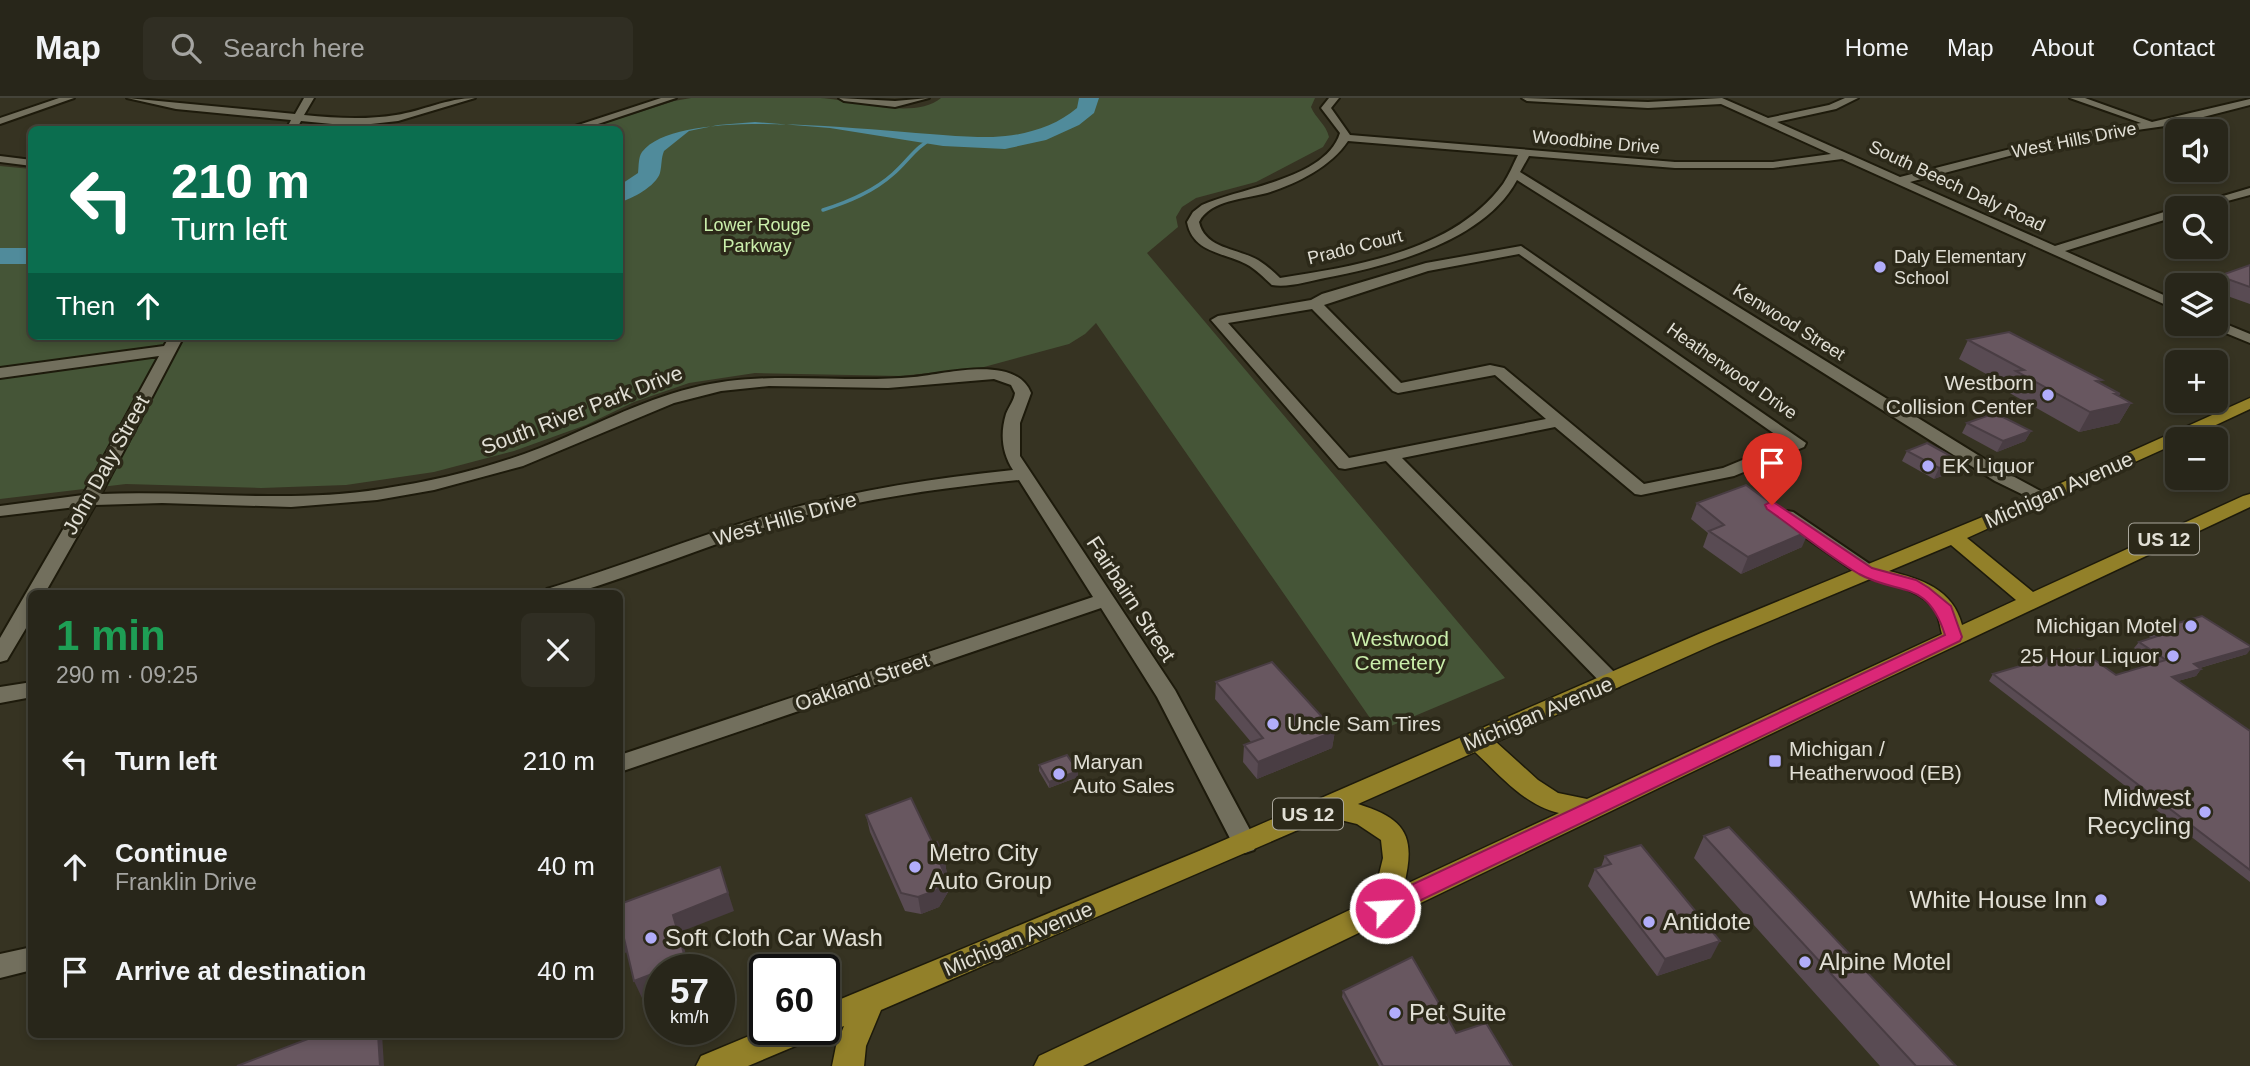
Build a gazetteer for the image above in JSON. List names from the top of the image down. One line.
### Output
{"streets":{"main road":["Michigan Avenue","US 12"],"street":["West Hills Drive","Woodbine Drive","South Beech Daly Road","Prado Court","Kenwood Street","Heatherwood Drive","South River Park Drive","John Daly Street","Fairbairn Street","Oakland Street"]},"crossings":[["West Hills Drive","South Beech Daly Road"],["West Hills Drive","Fairbairn Street"],["Woodbine Drive","South Beech Daly Road"],["Woodbine Drive","Prado Court"],["Prado Court","Kenwood Street"],["Kenwood Street","Michigan Avenue"],["South River Park Drive","John Daly Street"],["South River Park Drive","Fairbairn Street"],["Michigan Avenue","Fairbairn Street"],["Fairbairn Street","Oakland Street"]],"parks":["Lower Rouge Parkway","Westwood Cemetery"],"places":{"other":["Daly Elementary School","Westborn Collision Center","EK Liquor","Michigan Motel","25 Hour Liquor","Uncle Sam Tires","Maryan Auto Sales","Midwest Recycling","Metro City Auto Group","White House Inn","Antidote","Soft Cloth Car Wash","Alpine Motel","Pet Suite"],"transit":["Michigan / Heatherwood (EB)"]},"page":{"header":"Map","search":"Search here","nav":["Home","Map","About","Contact"],"map_buttons":["+","−"],"turn":["210 m","Turn left"],"then":"Then","heading":["1 min","290 m · 09:25"],"list":[{"name":"Turn left","value":"210 m"},{"name":"Continue","note":"Franklin Drive","value":"40 m"},{"name":"Arrive at destination","value":"40 m"}],"speed":"57 km/h","limit":"60"}}
